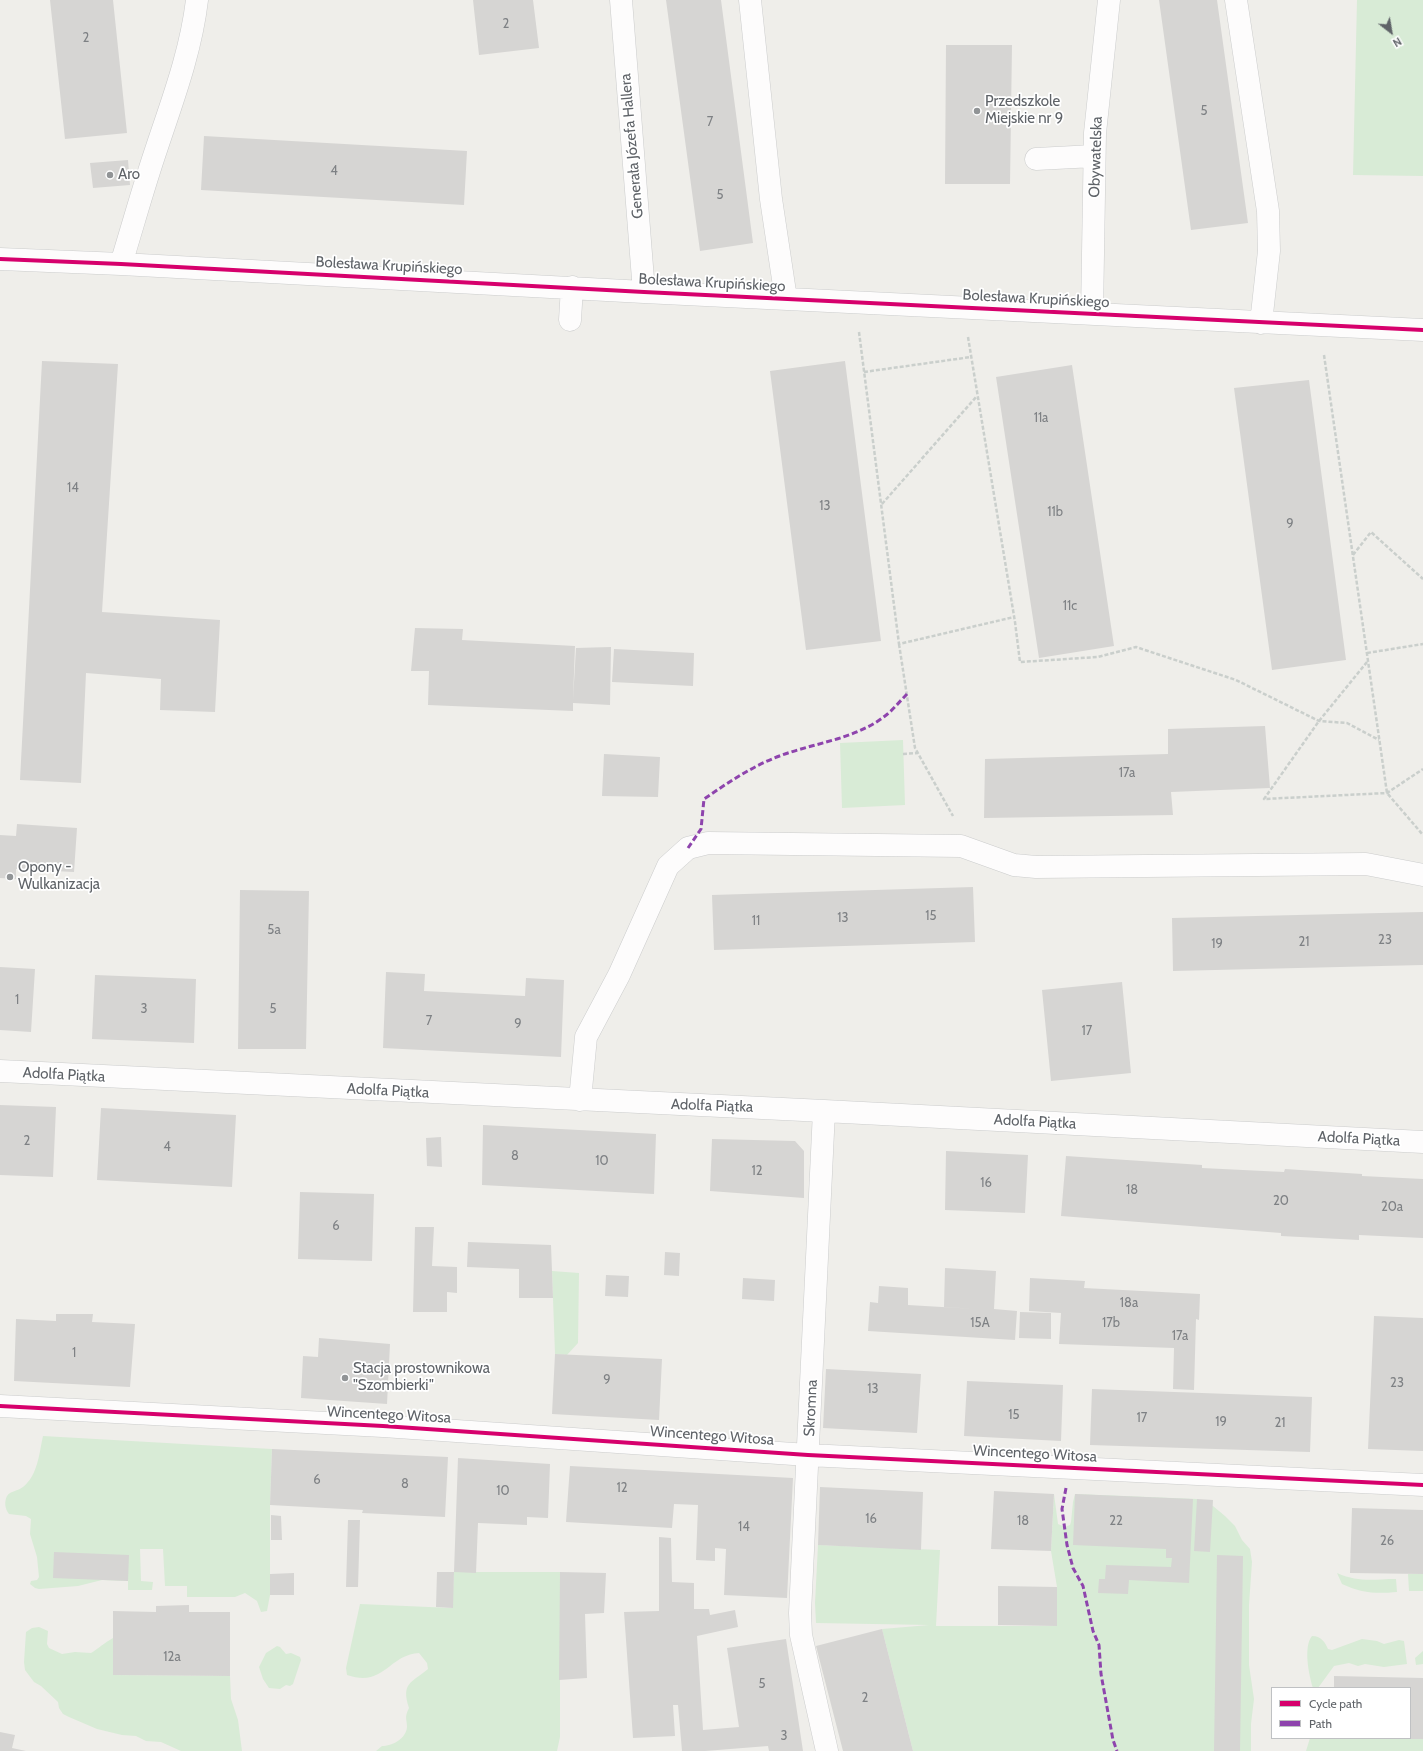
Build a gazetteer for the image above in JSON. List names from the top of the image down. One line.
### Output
{"streets":{"street":["Generała Józefa Hallera","Obywatelska","Bolesława Krupińskiego","Adolfa Piątka","Skromna","Wincentego Witosa"]},"crossings":[["Generała Józefa Hallera","Bolesława Krupińskiego"],["Obywatelska","Bolesława Krupińskiego"],["Adolfa Piątka","Skromna"],["Skromna","Wincentego Witosa"]],"places":["Przedszkole Miejskie nr 9","Aro","Opony - Wulkanizacja","Stacja prostownikowa \"Szombierki\""],"house_numbers":["2","2","5","7","4","5","11a","14","13","11b","9","11c","17a","15","13","11","5a","23","21","19","1","3","5","7","9","17","2","4","8","10","12","16","18","20","20a","6","18a","15A","17b","17a","1","9","23","13","15","17","19","21","6","8","12","10","16","18","22","14","26","12a","5","2","3"],"legend":["Cycle path","Path"],"north":"bottom right"}
